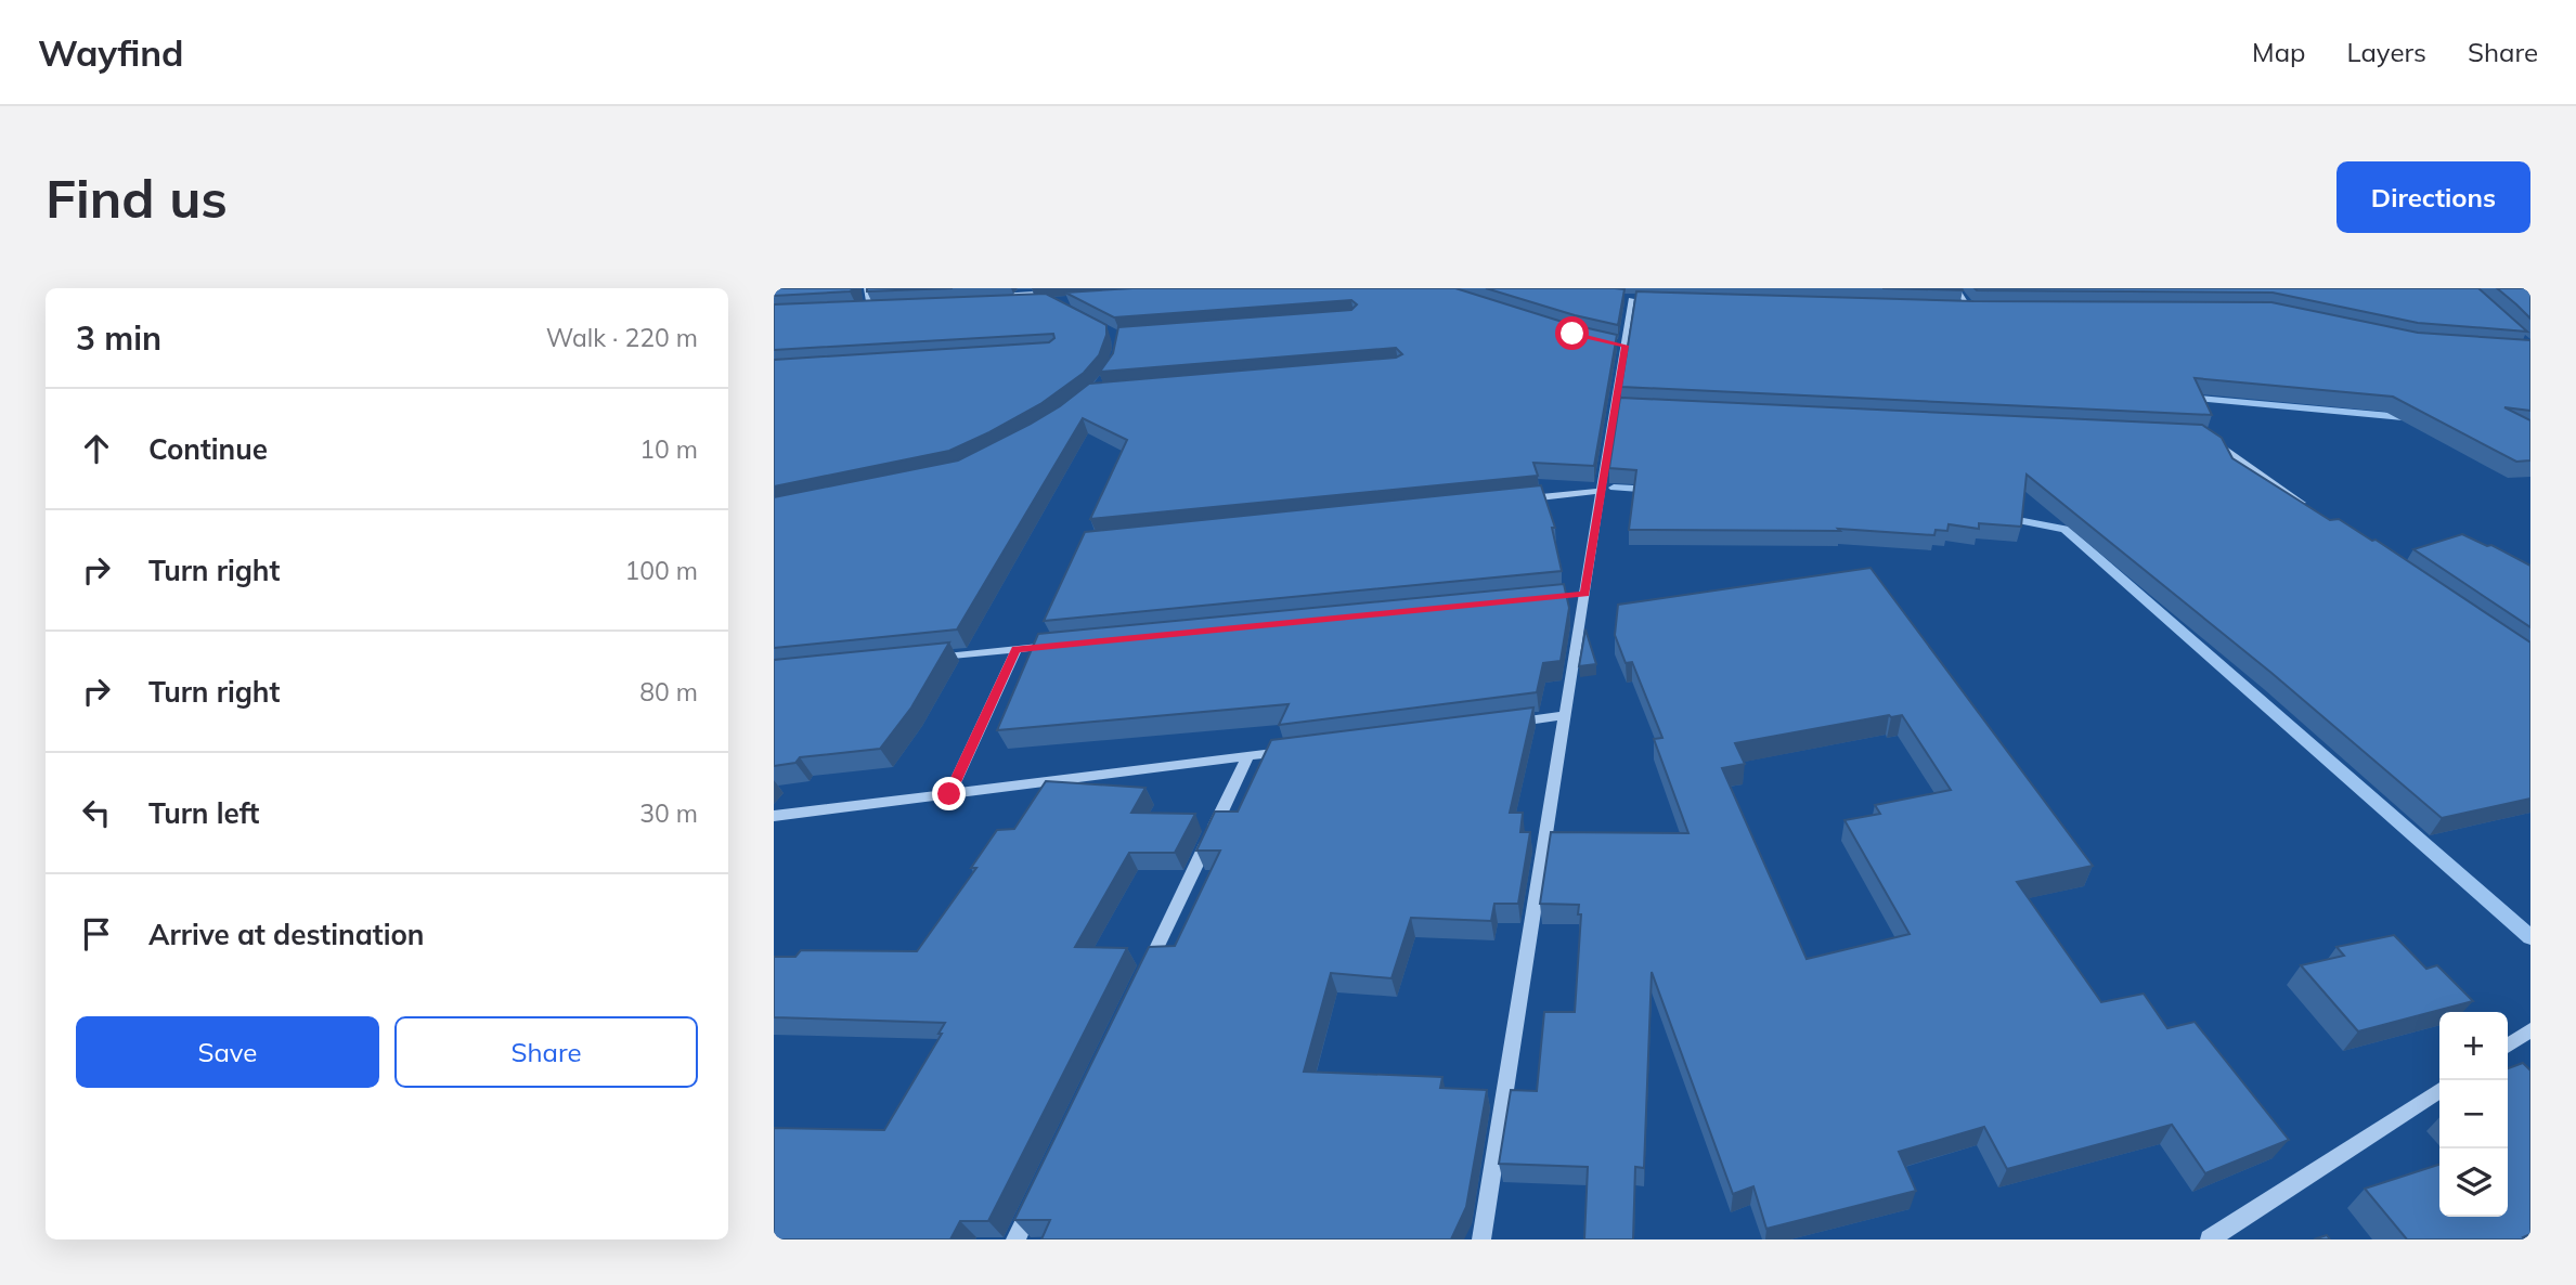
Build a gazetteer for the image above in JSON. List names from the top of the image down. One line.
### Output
{"page":{"header":"Wayfind","nav":["Map","Layers","Share"],"buttons":["Directions",["Save","Share"]],"title":"Find us","heading":["3 min","Walk · 220 m"],"list":[["Continue","10 m"],["Turn right","100 m"],["Turn right","80 m"],["Turn left","30 m"],"Arrive at destination"],"map_buttons":["+","−"]}}
